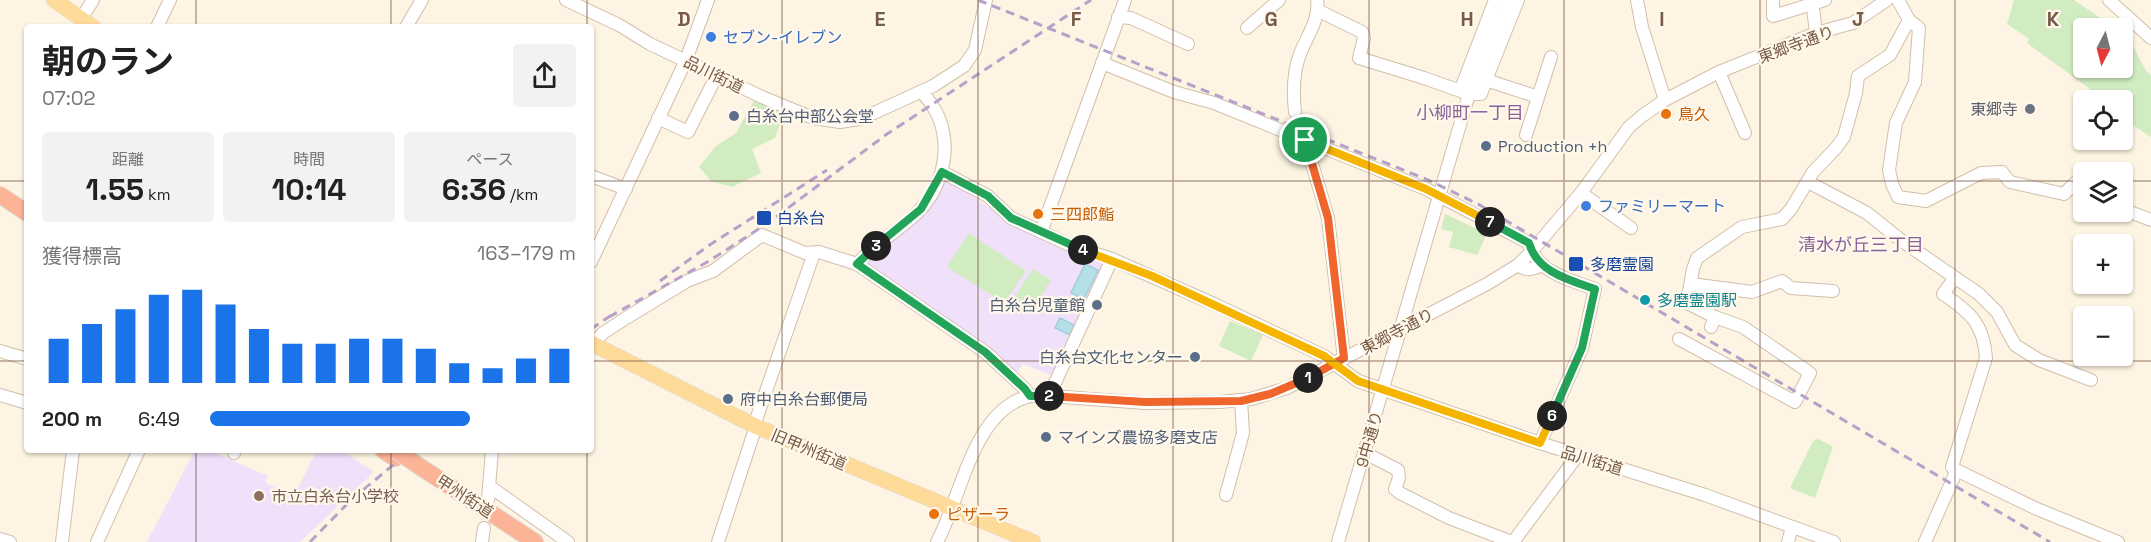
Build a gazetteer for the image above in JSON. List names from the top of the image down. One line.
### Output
{"streets":{"highway":["甲州街道"],"main road":["旧甲州街道"],"street":["東郷寺通り","品川街道","9中通り"]},"crossings":[["東郷寺通り","品川街道"],["東郷寺通り","9中通り"],["東郷寺通り","旧甲州街道"],["品川街道","9中通り"]],"districts":["小柳町一丁目","清水が丘三丁目"],"places":{"other":["セブン-イレブン","東郷寺","鳥久","白糸台中部公会堂","Production +h","ファミリーマート","三四郎鮨","多磨霊園駅","白糸台児童館","白糸台文化センター","府中白糸台郵便局","マインズ農協多磨支店","市立白糸台小学校","ピザーラ"],"transit":["白糸台","多磨霊園"]},"north":"bottom","page":{"map_buttons":["+","−"],"heading":["朝のラン","07:02"],"stats":[["距離","1.55 km"],["時間","10:14"],["ペース","6:36 /km"]],"pins":["7","3","4","1","2","6"],"chart":["獲得標高","163–179 m"],"list":[{"name":"200 m","note":"6:49"}]},"grid":{"columns":["D","E","F","G","H","I","J","K"]}}
